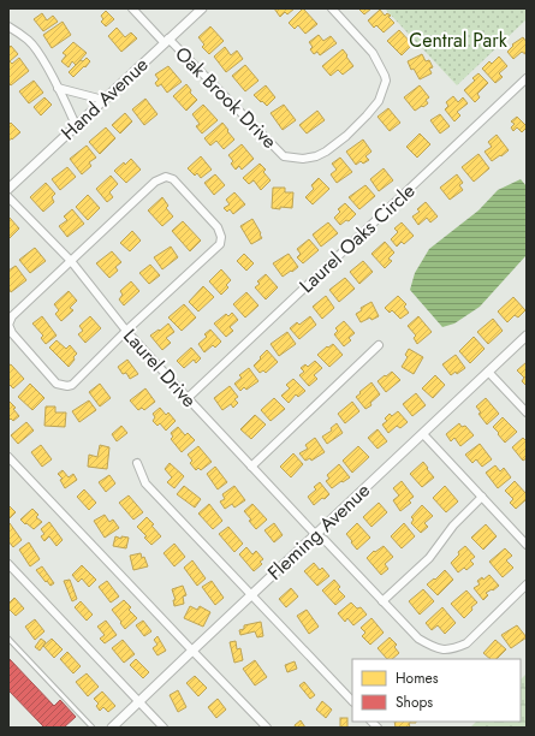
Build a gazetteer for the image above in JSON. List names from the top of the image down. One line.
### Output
{"streets":{"street":["Oak Brook Drive","Hand Avenue","Laurel Oaks Circle","Laurel Drive","Fleming Avenue"]},"crossings":[["Oak Brook Drive","Hand Avenue"],["Laurel Oaks Circle","Laurel Drive"],["Laurel Drive","Fleming Avenue"]],"parks":["Central Park"],"legend":["Homes","Shops"]}
